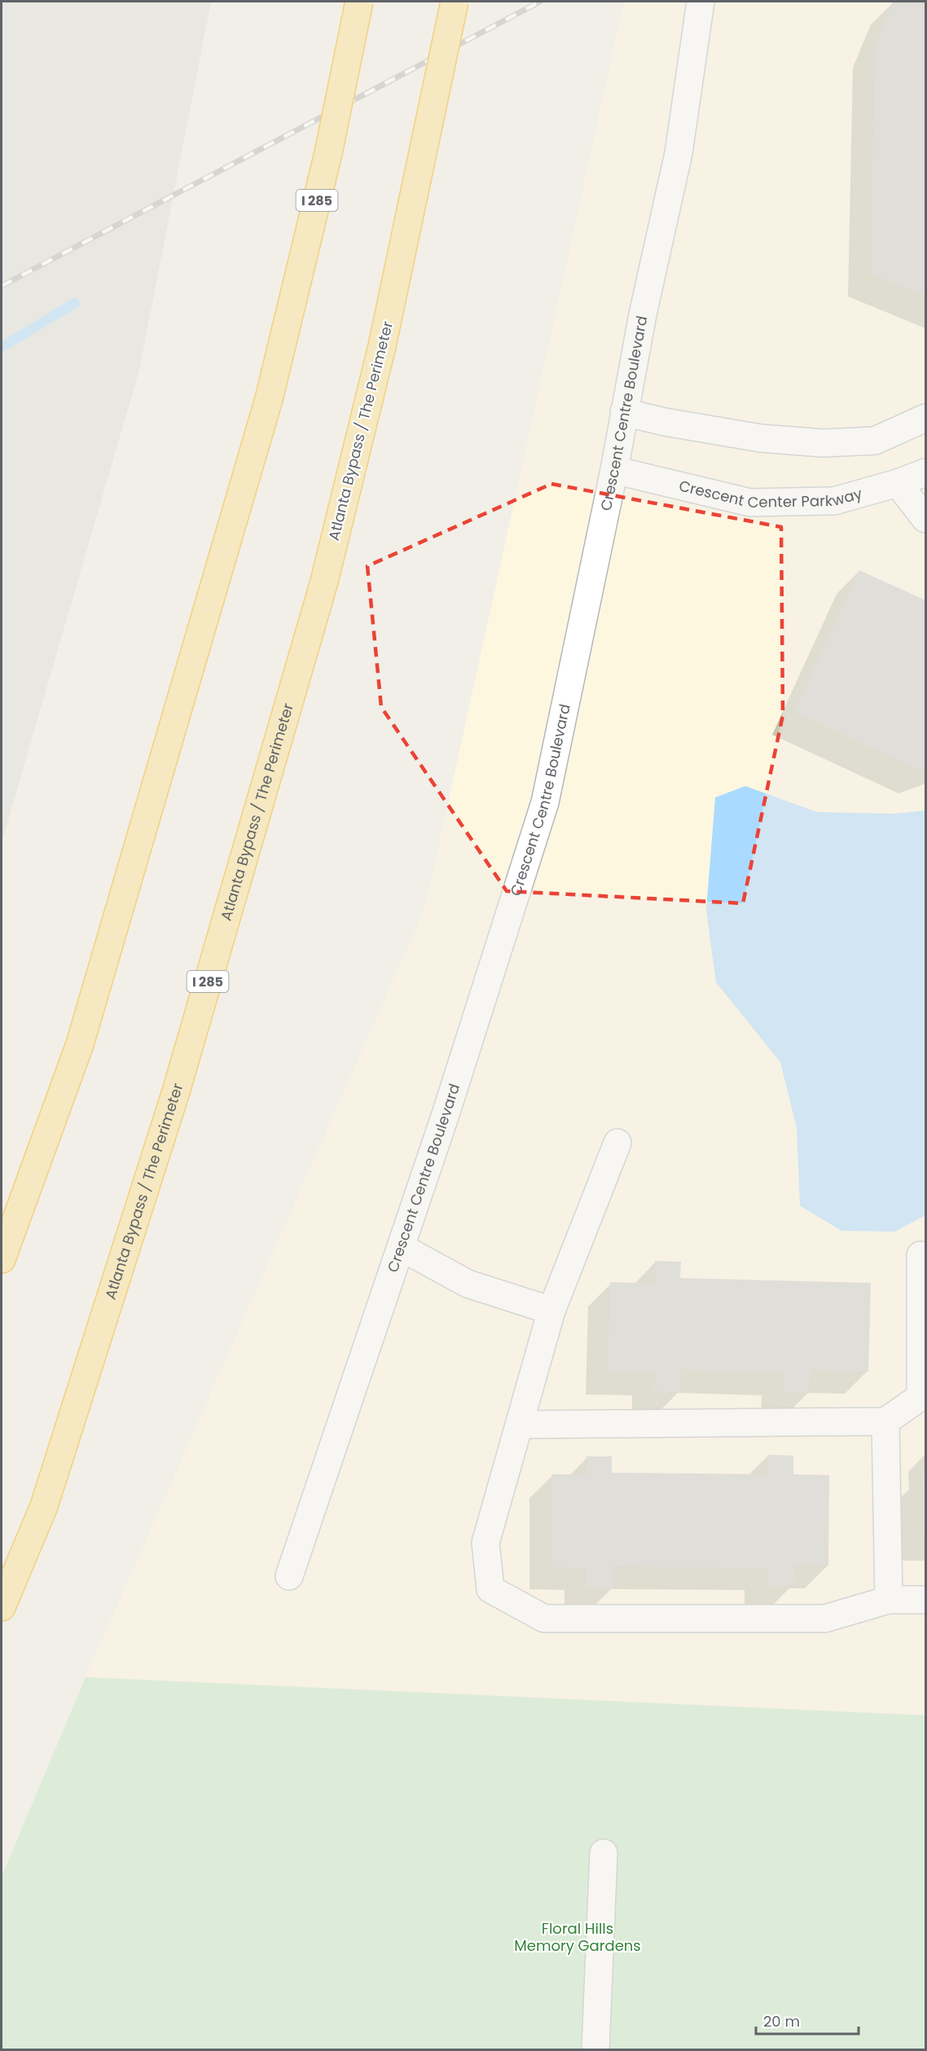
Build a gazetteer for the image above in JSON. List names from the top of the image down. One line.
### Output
{"streets":{"highway":["I 285","Atlanta Bypass / The Perimeter"],"street":["Crescent Centre Boulevard","Crescent Center Parkway"]},"crossings":[["Crescent Centre Boulevard","Crescent Center Parkway"]],"parks":["Floral Hills Memory Gardens"],"scale_bar":"20 m"}
